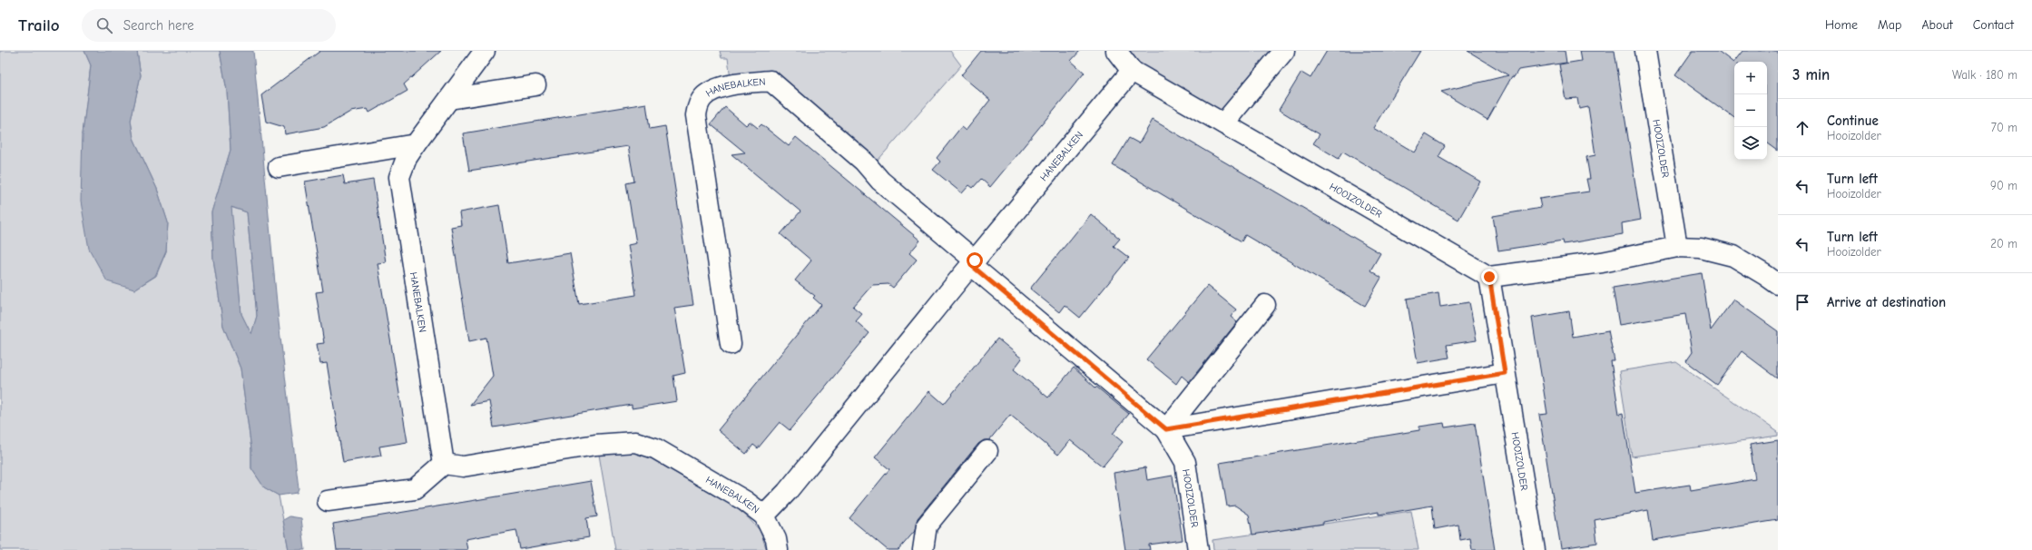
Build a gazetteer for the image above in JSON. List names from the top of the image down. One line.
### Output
{"streets":{"street":["HANEBALKEN","HOOIZOLDER"]},"crossings":[["HANEBALKEN","HOOIZOLDER"]],"page":{"header":"Trailo","search":"Search here","nav":["Home","Map","About","Contact"],"heading":["3 min","Walk · 180 m"],"map_buttons":["+","−"],"list":[["Continue","Hooizolder","70 m"],["Turn left","Hooizolder","90 m"],["Turn left","Hooizolder","20 m"],"Arrive at destination"]}}
